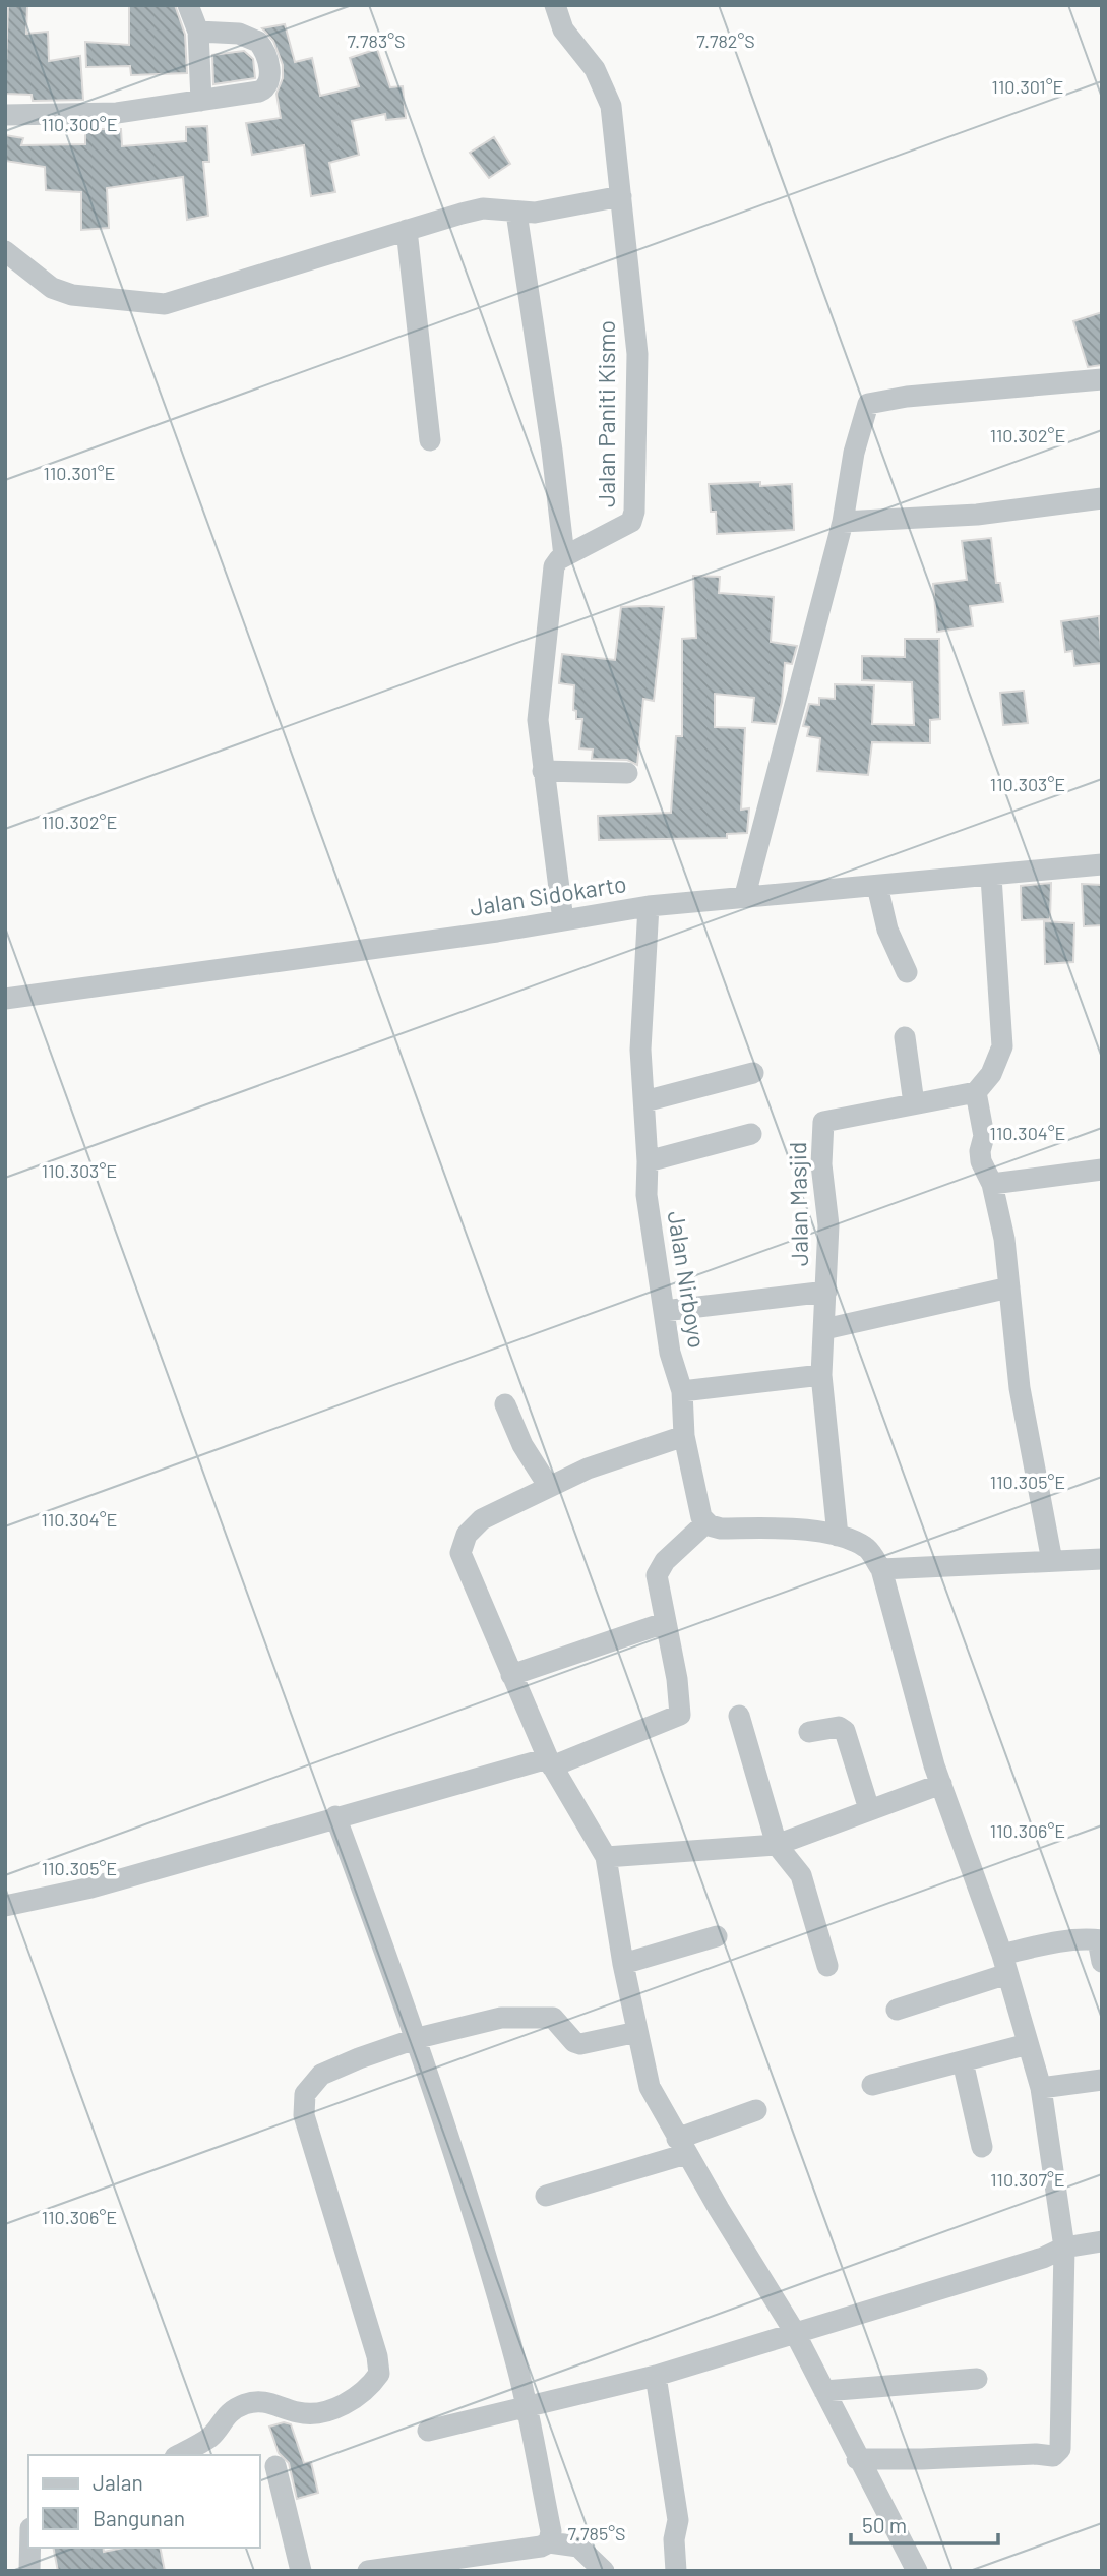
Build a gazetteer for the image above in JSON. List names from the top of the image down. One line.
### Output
{"streets":{"street":["Jalan Paniti Kismo","Jalan Sidokarto","Jalan Masjid","Jalan Nirboyo"]},"crossings":[["Jalan Sidokarto","Jalan Nirboyo"]],"legend":["Jalan","Bangunan"],"scale_bar":"50 m","coordinates":["7.783°S","7.782°S","110.301°E","110.300°E","110.302°E","110.303°E","110.304°E","110.305°E","110.306°E","110.307°E","7.785°S"]}
